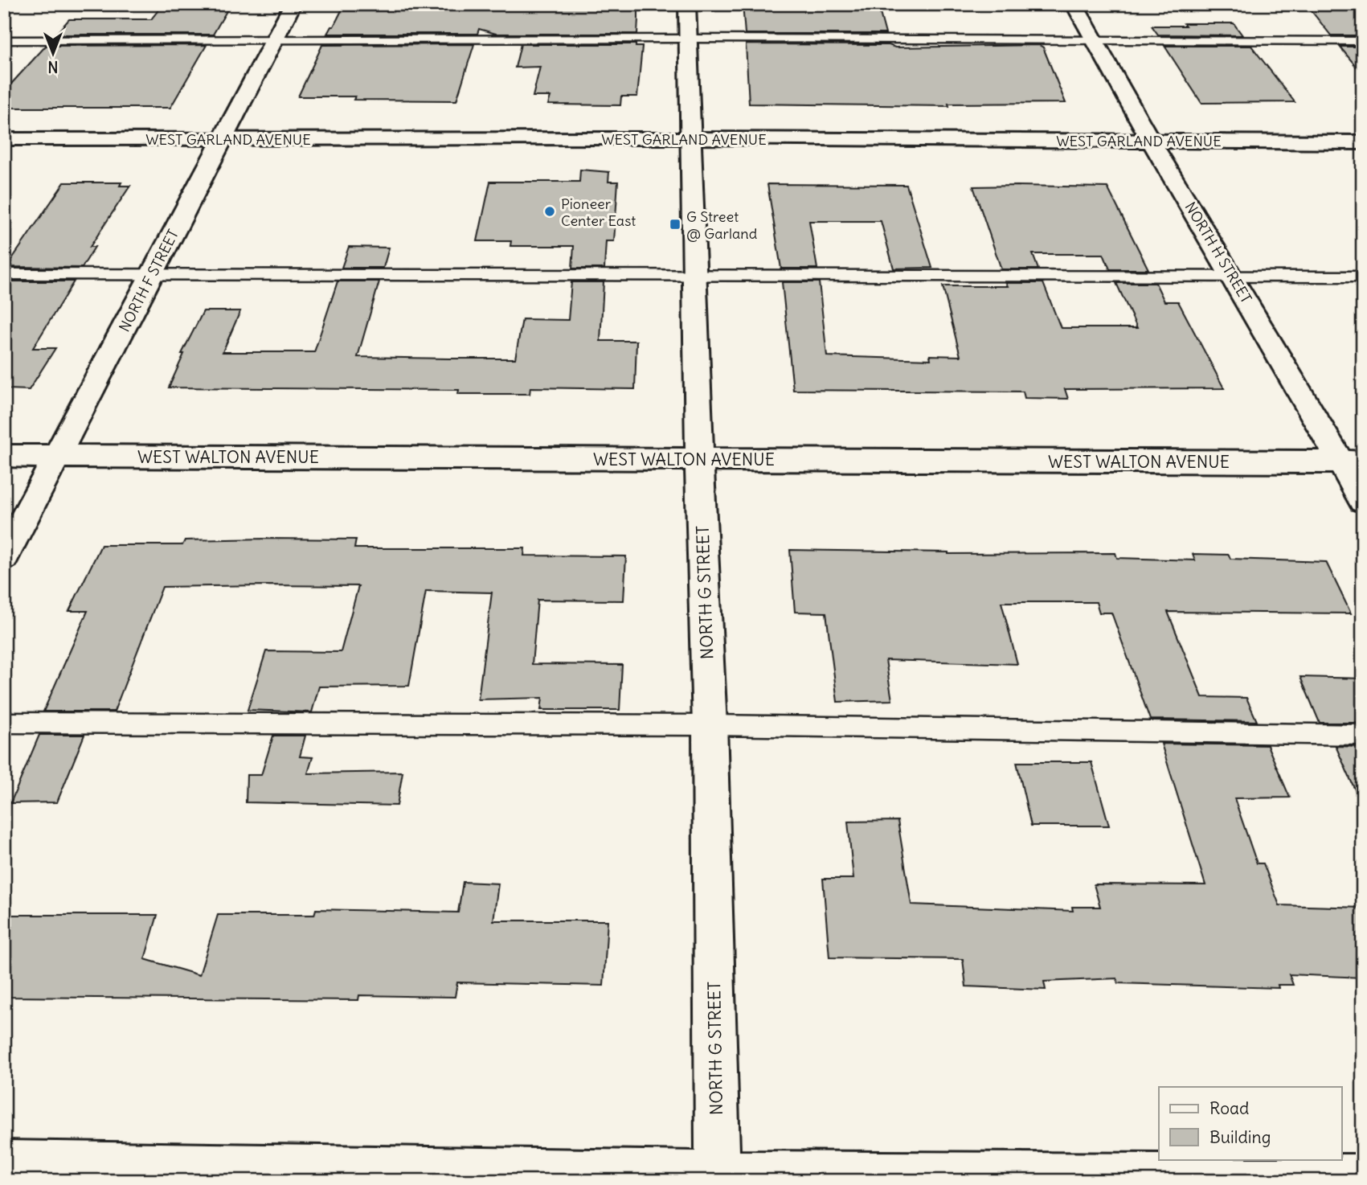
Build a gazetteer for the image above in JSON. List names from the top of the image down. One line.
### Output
{"streets":{"street":["WEST GARLAND AVENUE","NORTH H STREET","NORTH F STREET","WEST WALTON AVENUE","NORTH G STREET"]},"crossings":[["WEST GARLAND AVENUE","NORTH H STREET"],["WEST GARLAND AVENUE","NORTH F STREET"],["WEST GARLAND AVENUE","NORTH G STREET"],["NORTH H STREET","WEST WALTON AVENUE"],["NORTH F STREET","WEST WALTON AVENUE"],["WEST WALTON AVENUE","NORTH G STREET"]],"places":{"other":["Pioneer Center East"],"transit":["G Street @ Garland"]},"legend":["Road","Building"],"north":"bottom"}
